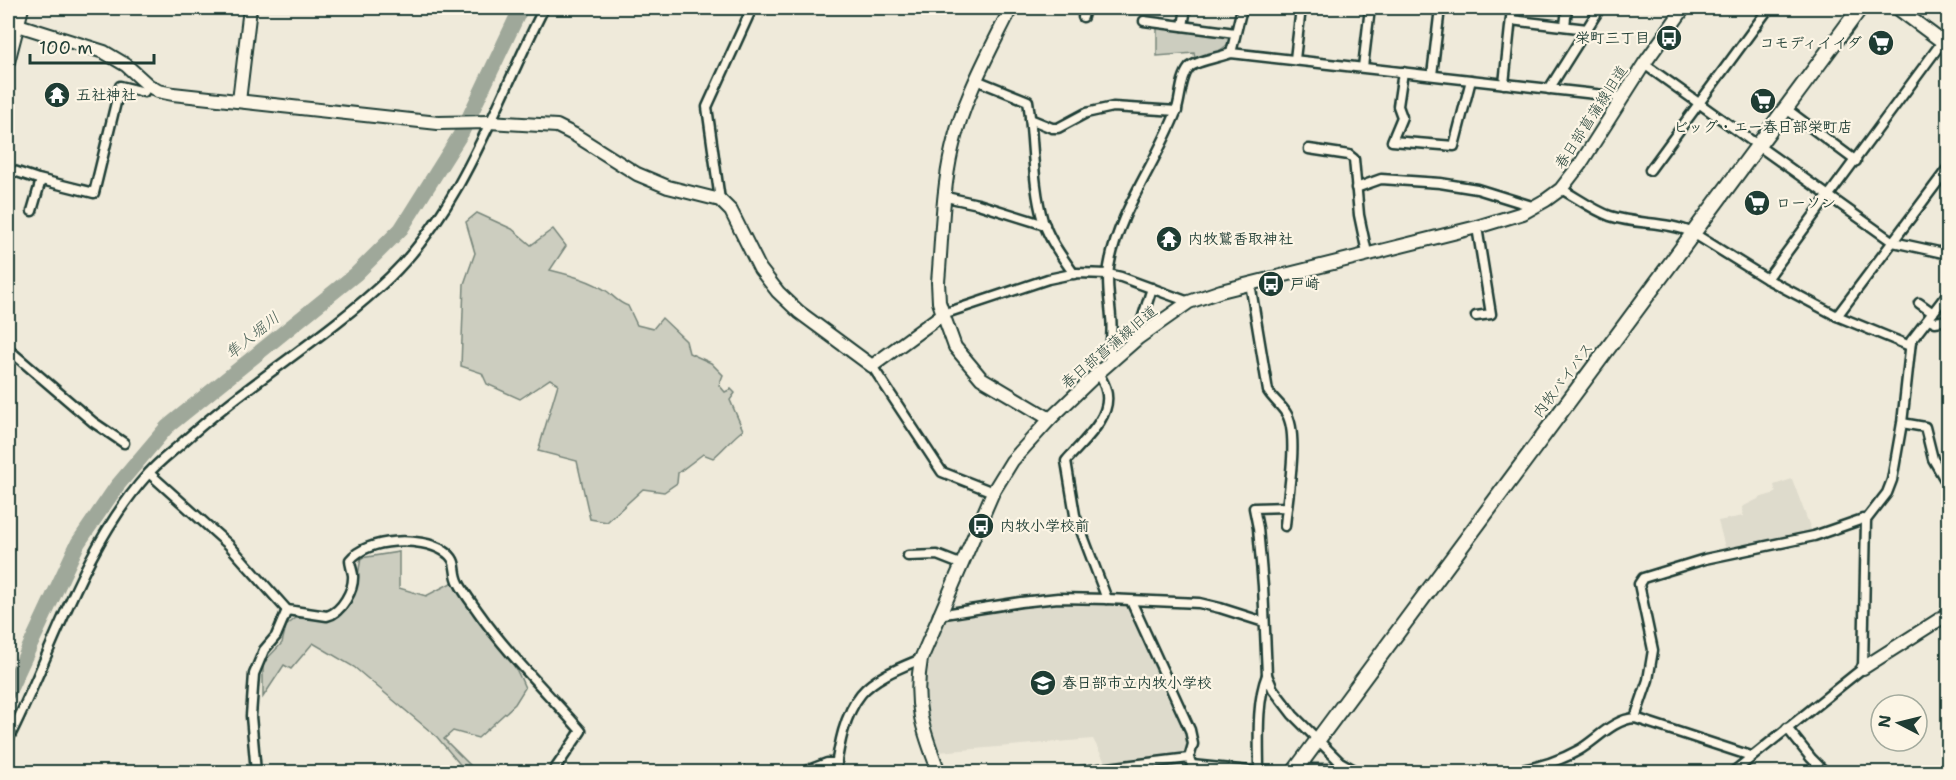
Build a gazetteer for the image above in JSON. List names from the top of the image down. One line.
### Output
{"streets":{"main road":["内牧バイパス"],"street":["春日部菖蒲線旧道"]},"water":["隼人堀川"],"places":{"bus stop":["栄町三丁目","戸崎","内牧小学校前"],"supermarket":["コモディイイダ","ビッグ・エー春日部栄町店","ローソン"],"temple":["五社神社","内牧鷲香取神社"],"school or university":["春日部市立内牧小学校"]},"scale_bar":"100 m","north":"left"}
